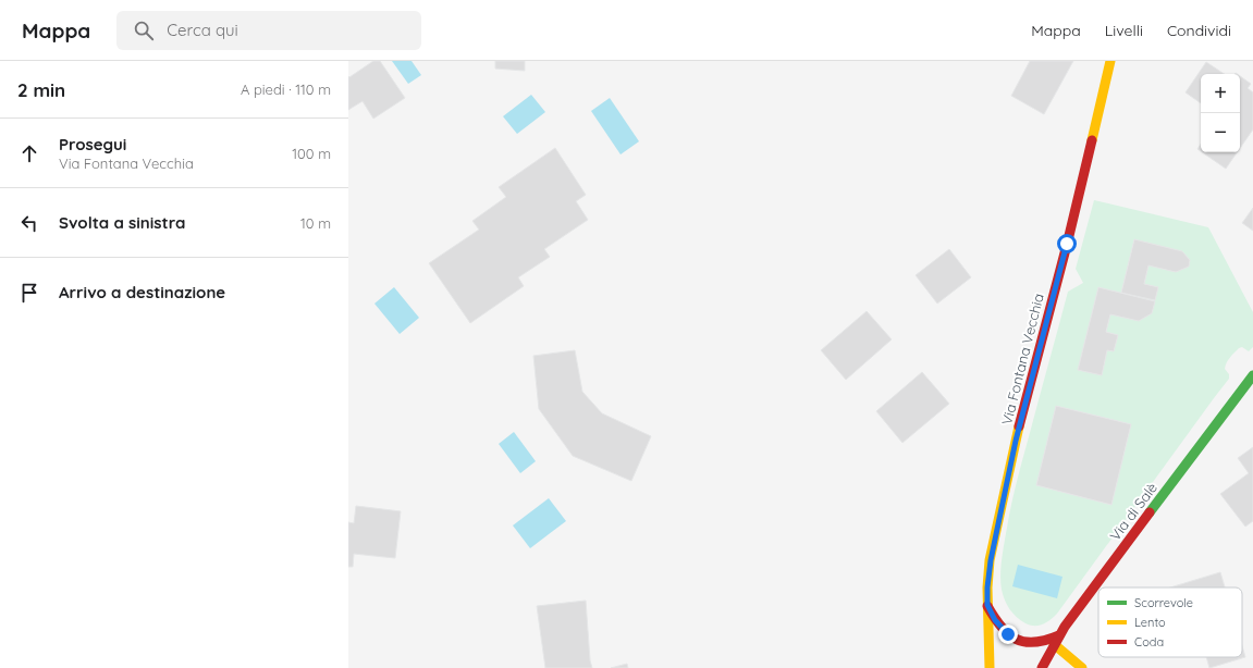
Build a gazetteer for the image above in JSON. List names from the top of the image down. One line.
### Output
{"streets":{"street":["Via Fontana Vecchia","Via di Salè"]},"legend":["Scorrevole","Lento","Coda"],"page":{"header":"Mappa","search":"Cerca qui","nav":["Mappa","Livelli","Condividi"],"heading":["2 min","A piedi · 110 m"],"map_buttons":["+","−"],"list":[["Prosegui","Via Fontana Vecchia","100 m"],["Svolta a sinistra","10 m"],"Arrivo a destinazione"]}}
